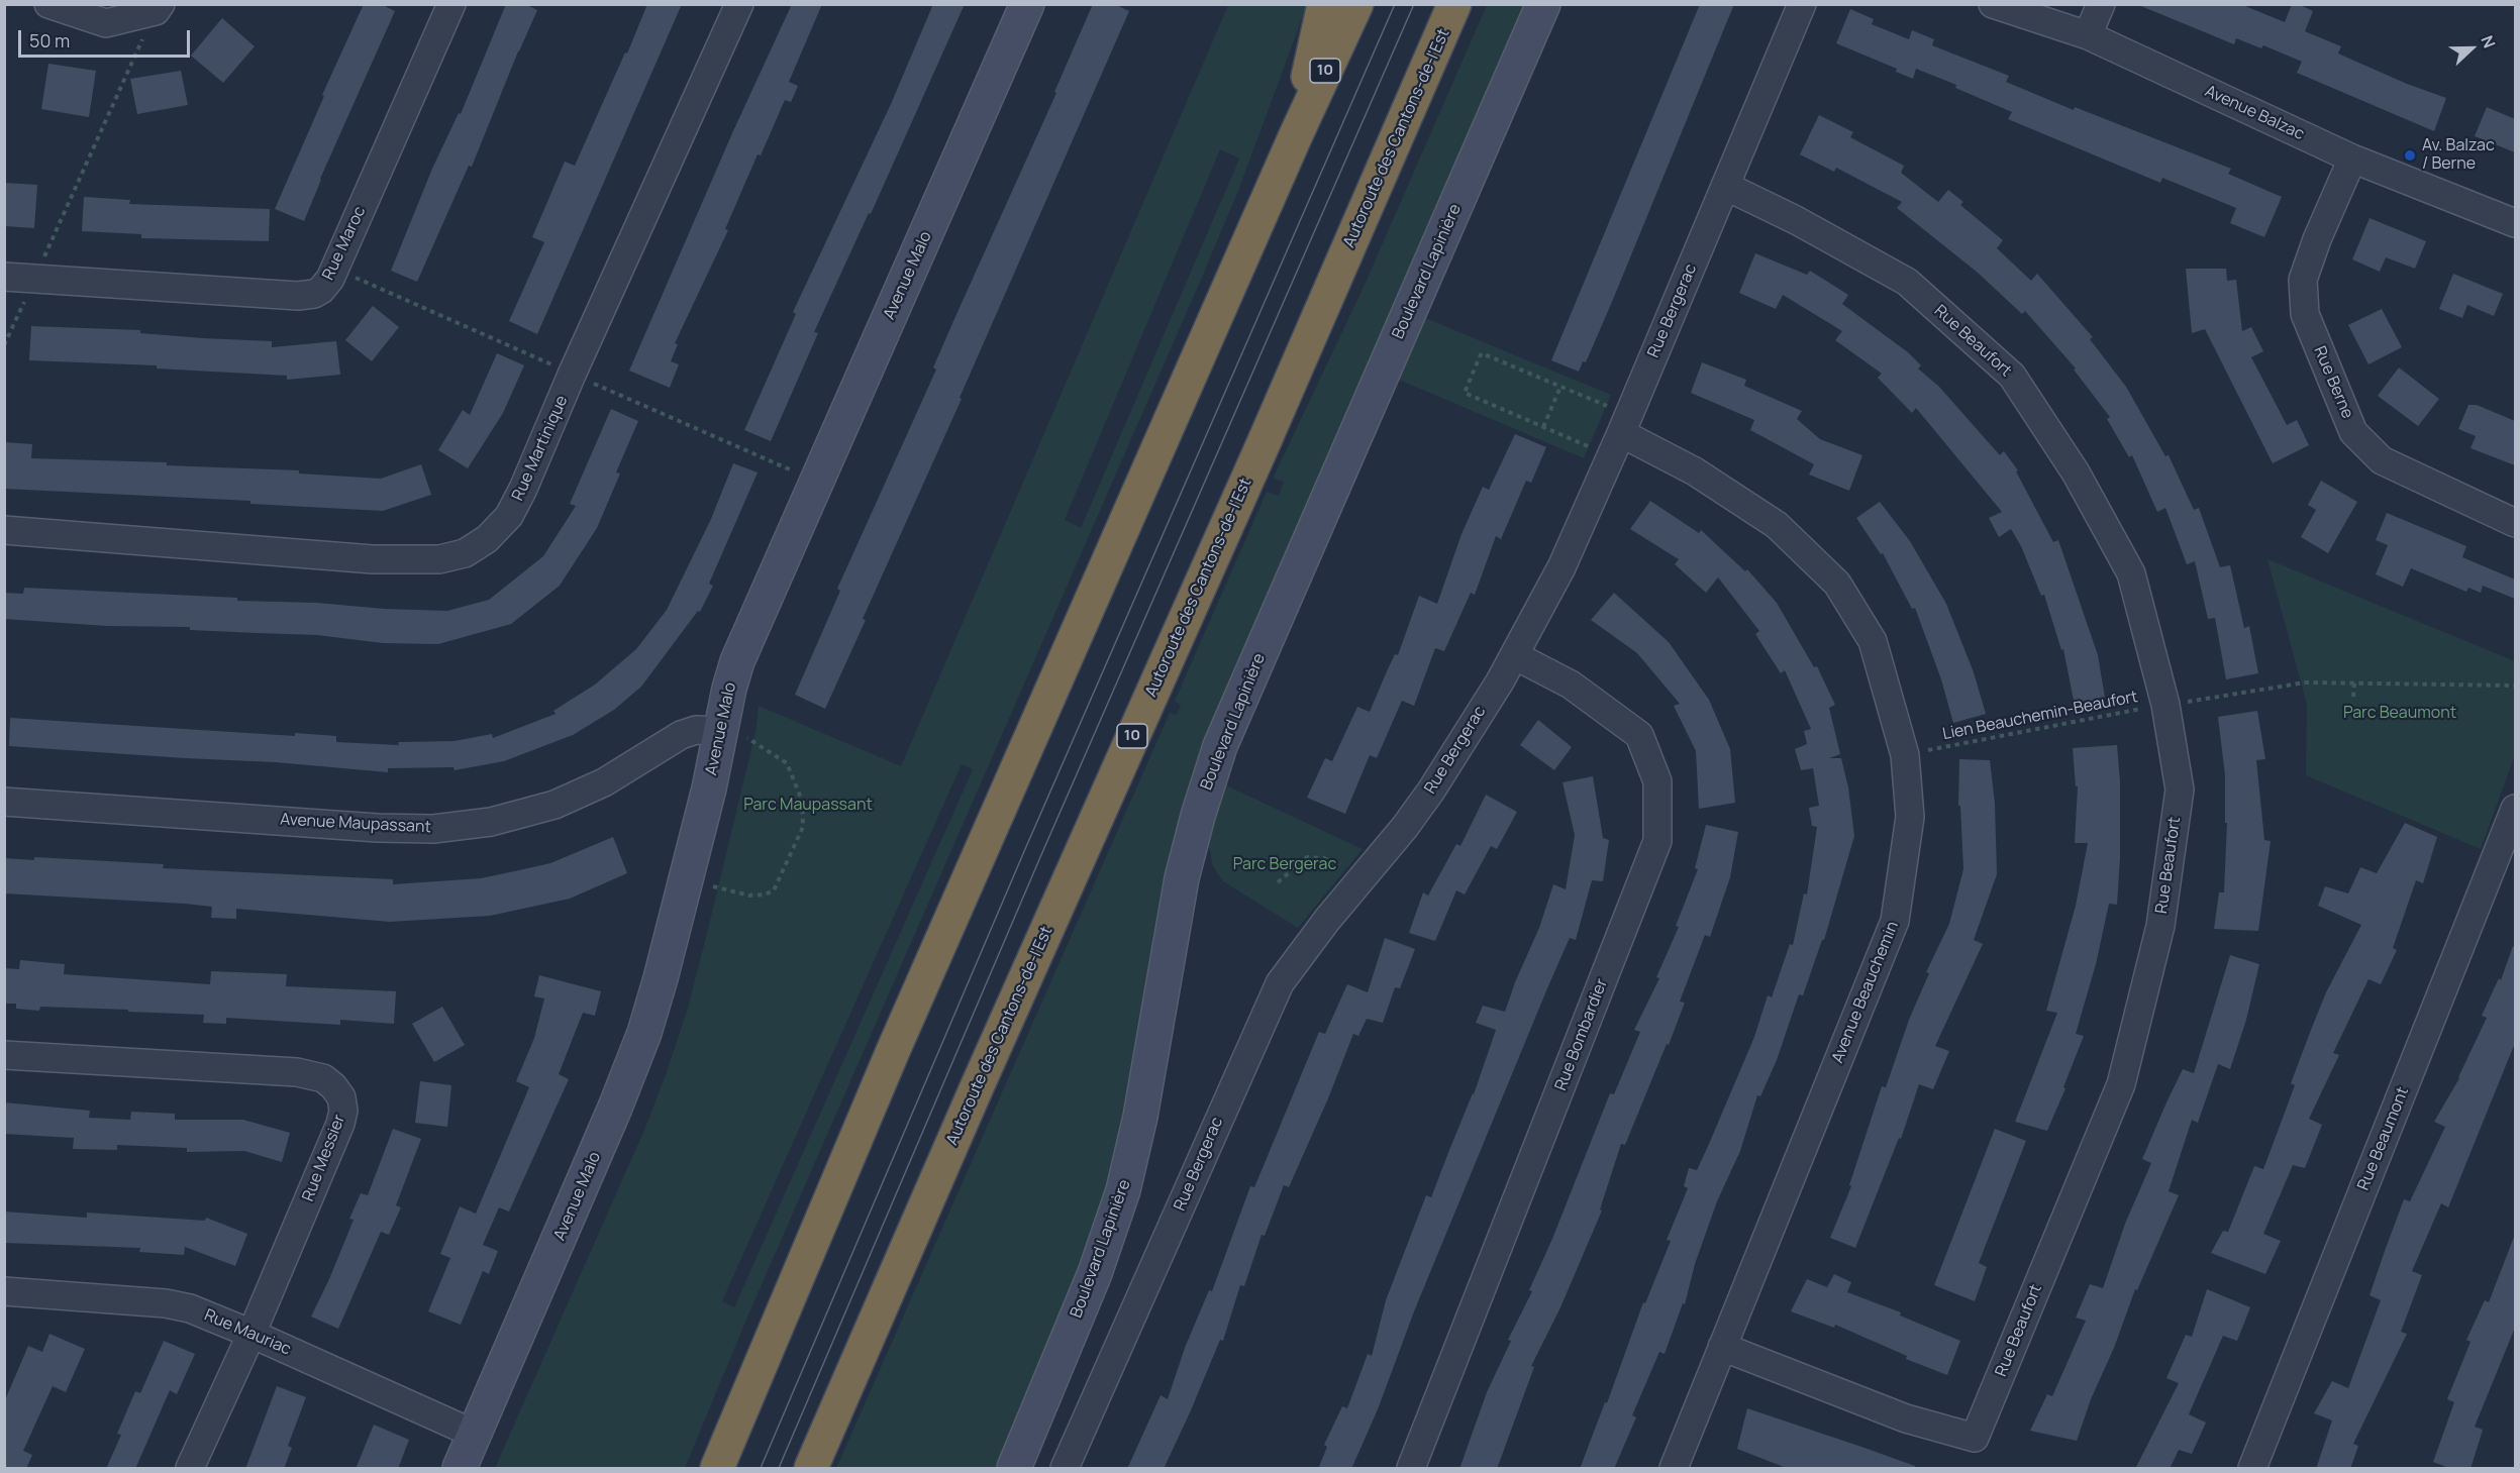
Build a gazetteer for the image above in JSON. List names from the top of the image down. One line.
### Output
{"streets":{"highway":["10","Autoroute des Cantons-de-l'Est"],"street":["Avenue Balzac","Rue Maroc","Boulevard Lapinière","Avenue Malo","Rue Bergerac","Rue Beaufort","Rue Berne","Rue Martinique","Avenue Maupassant","Avenue Beauchemin","Rue Bombardier","Rue Beaumont","Rue Messier","Rue Mauriac"],"path":["Lien Beauchemin-Beaufort"]},"crossings":[["Avenue Balzac","Rue Berne"],["Avenue Malo","Avenue Maupassant"],["Avenue Malo","Rue Mauriac"],["Rue Bergerac","Rue Beaufort"],["Rue Bergerac","Avenue Beauchemin"],["Rue Bergerac","Rue Bombardier"],["Rue Beaufort","Lien Beauchemin-Beaufort"],["Rue Beaufort","Avenue Beauchemin"],["Rue Messier","Rue Mauriac"]],"parks":["Parc Beaumont","Parc Maupassant","Parc Bergerac"],"places":["Av. Balzac / Berne"],"scale_bar":"50 m","north":"right"}
